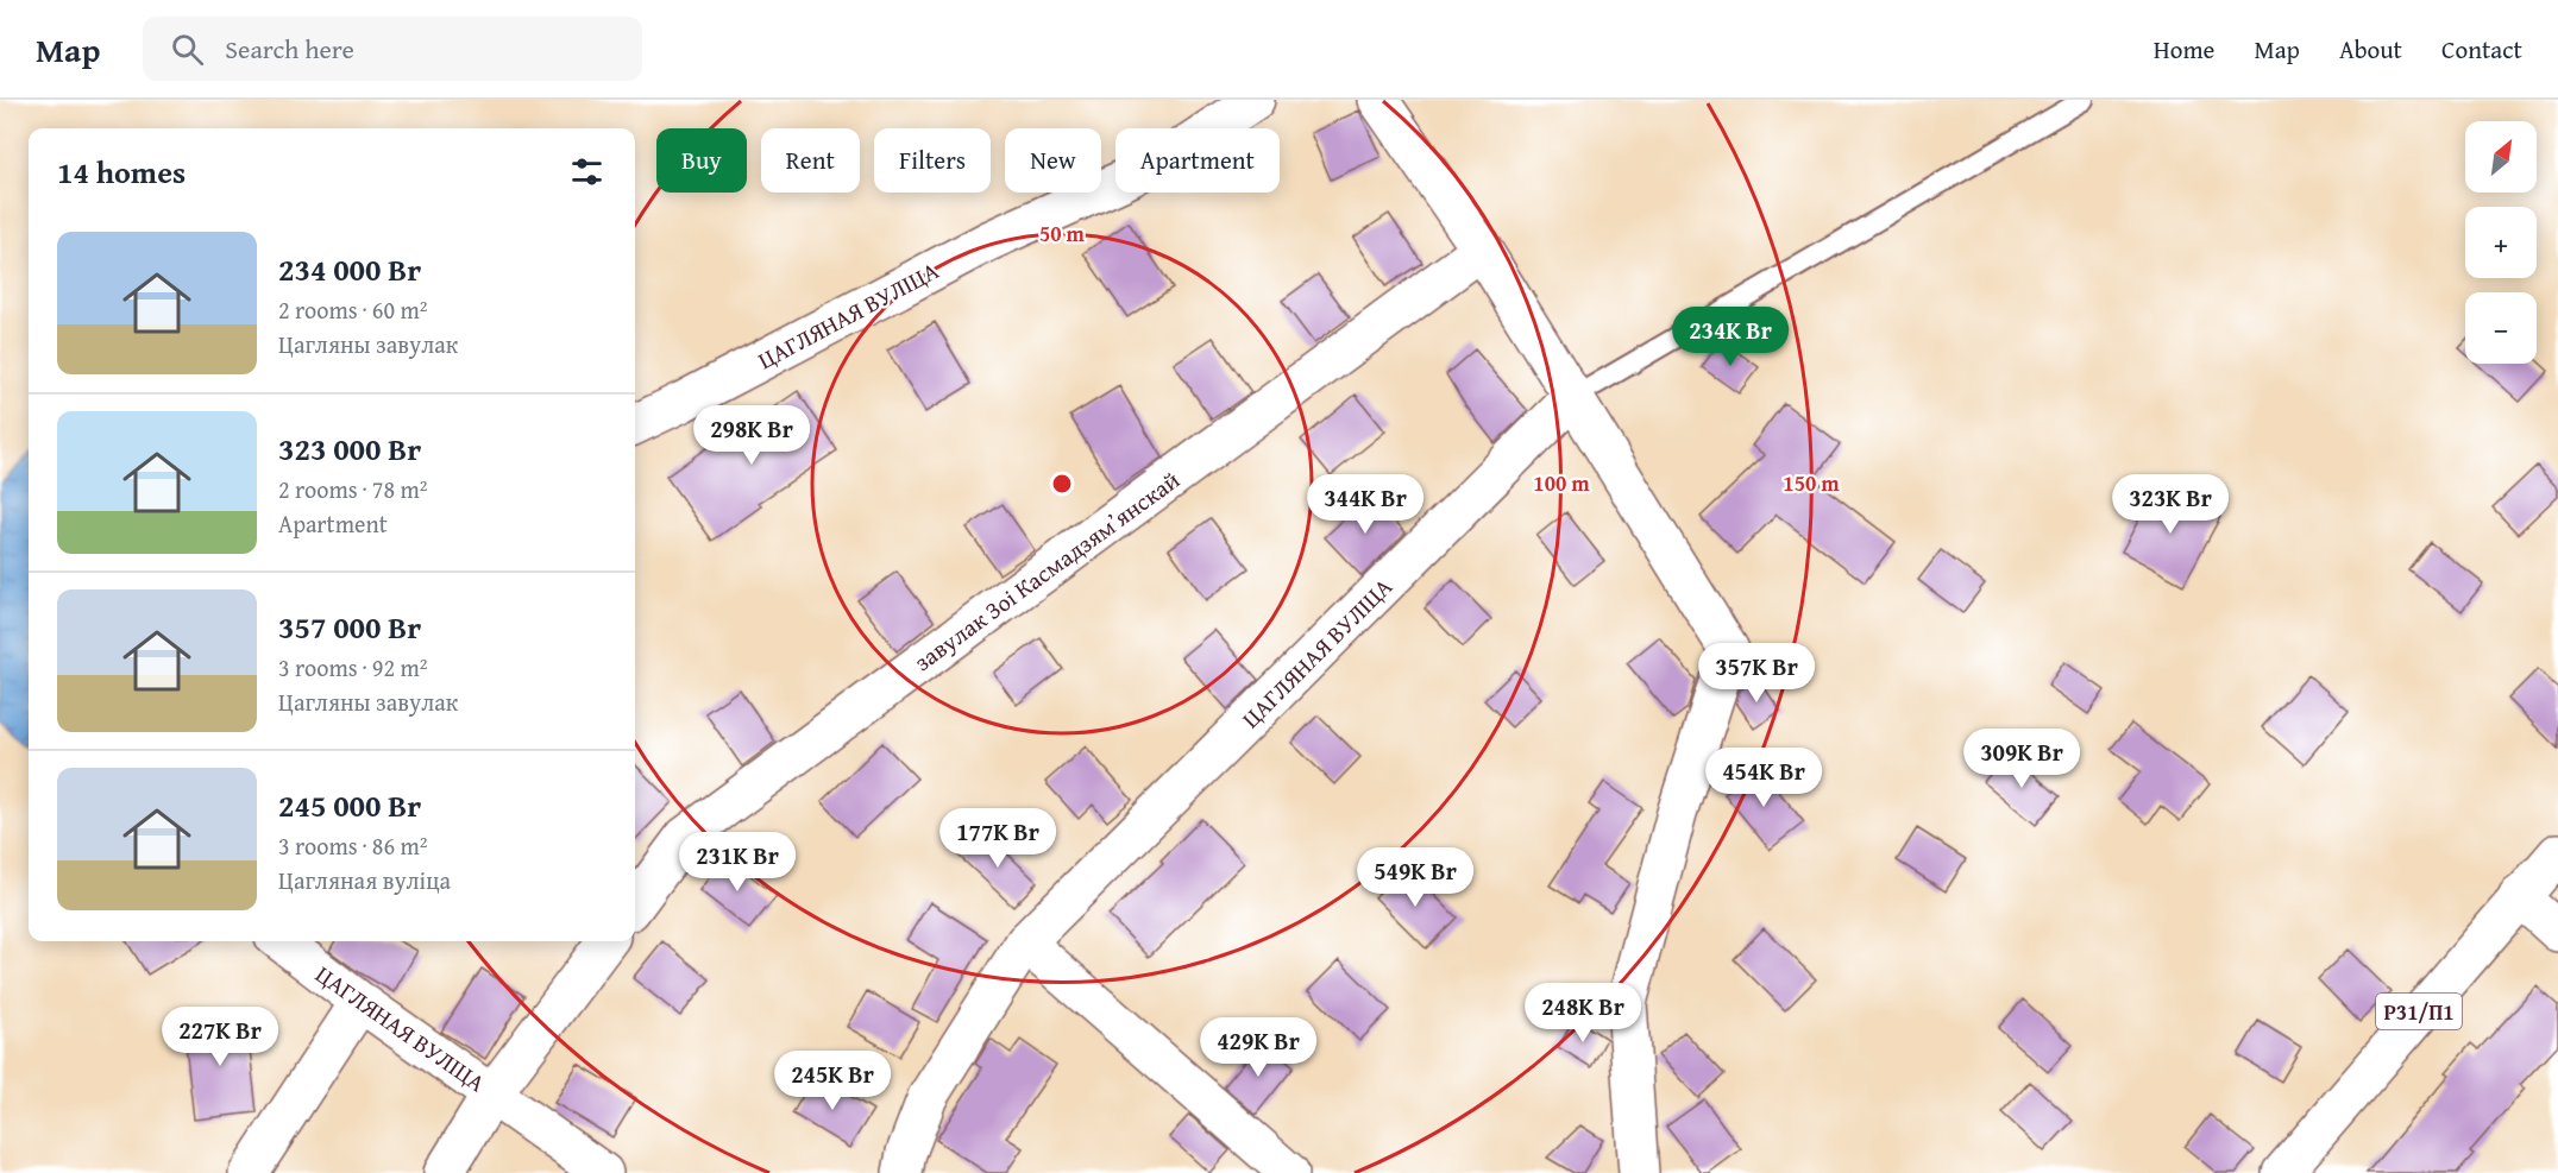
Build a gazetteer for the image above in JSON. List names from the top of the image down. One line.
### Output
{"streets":{"street":["ЦАГЛЯНАЯ ВУЛІЦА","завулак Зоі Касмадзямʼянскай","Р31/П1"]},"north":"top right","page":{"header":"Map","search":"Search here","nav":["Home","Map","About","Contact"],"map_buttons":["+","−"],"chip":["Buy","Rent","Filters","New","Apartment"],"heading":"14 homes","list":[{"name":"234 000 Br","note":"2 rooms · 60 m² · Цагляны завулак"},{"name":"323 000 Br","note":"2 rooms · 78 m² · Apartment"},{"name":"357 000 Br","note":"3 rooms · 92 m² · Цагляны завулак"},{"name":"245 000 Br","note":"3 rooms · 86 m² · Цагляная вуліца"}],"price":["234K Br","298K Br","344K Br","323K Br","357K Br","309K Br","454K Br","177K Br","231K Br","549K Br","248K Br","227K Br","429K Br","245K Br"]},"rings":["50 m","100 m","150 m"]}
